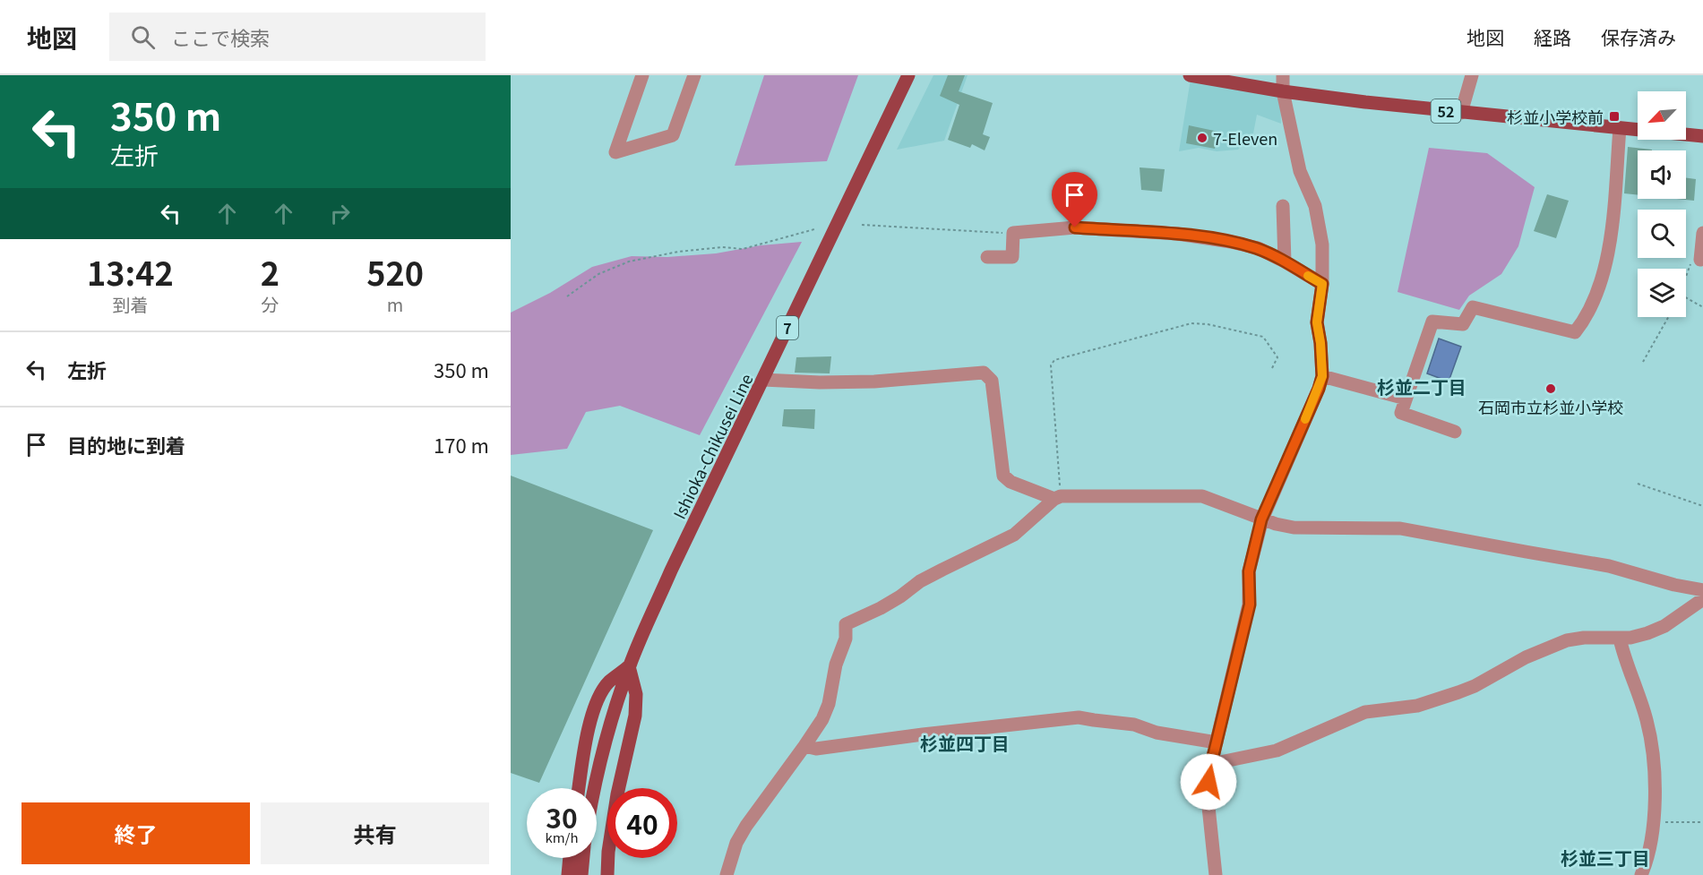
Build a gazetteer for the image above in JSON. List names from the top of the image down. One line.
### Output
{"streets":{"main road":["52","7","Ishioka-Chikusei Line"]},"districts":["杉並二丁目","杉並四丁目","杉並三丁目"],"places":{"transit":["杉並小学校前"],"other":["7-Eleven","石岡市立杉並小学校"]},"north":"bottom left","page":{"header":"地図","search":"ここで検索","nav":["地図","経路","保存済み"],"turn":["350 m","左折"],"eta":["13:42","到着","2","分","520","m"],"list":[{"name":"左折","value":"350 m"},{"name":"目的地に到着","value":"170 m"}],"speed":"30 km/h","limit":"40","buttons":["終了","共有"]}}
